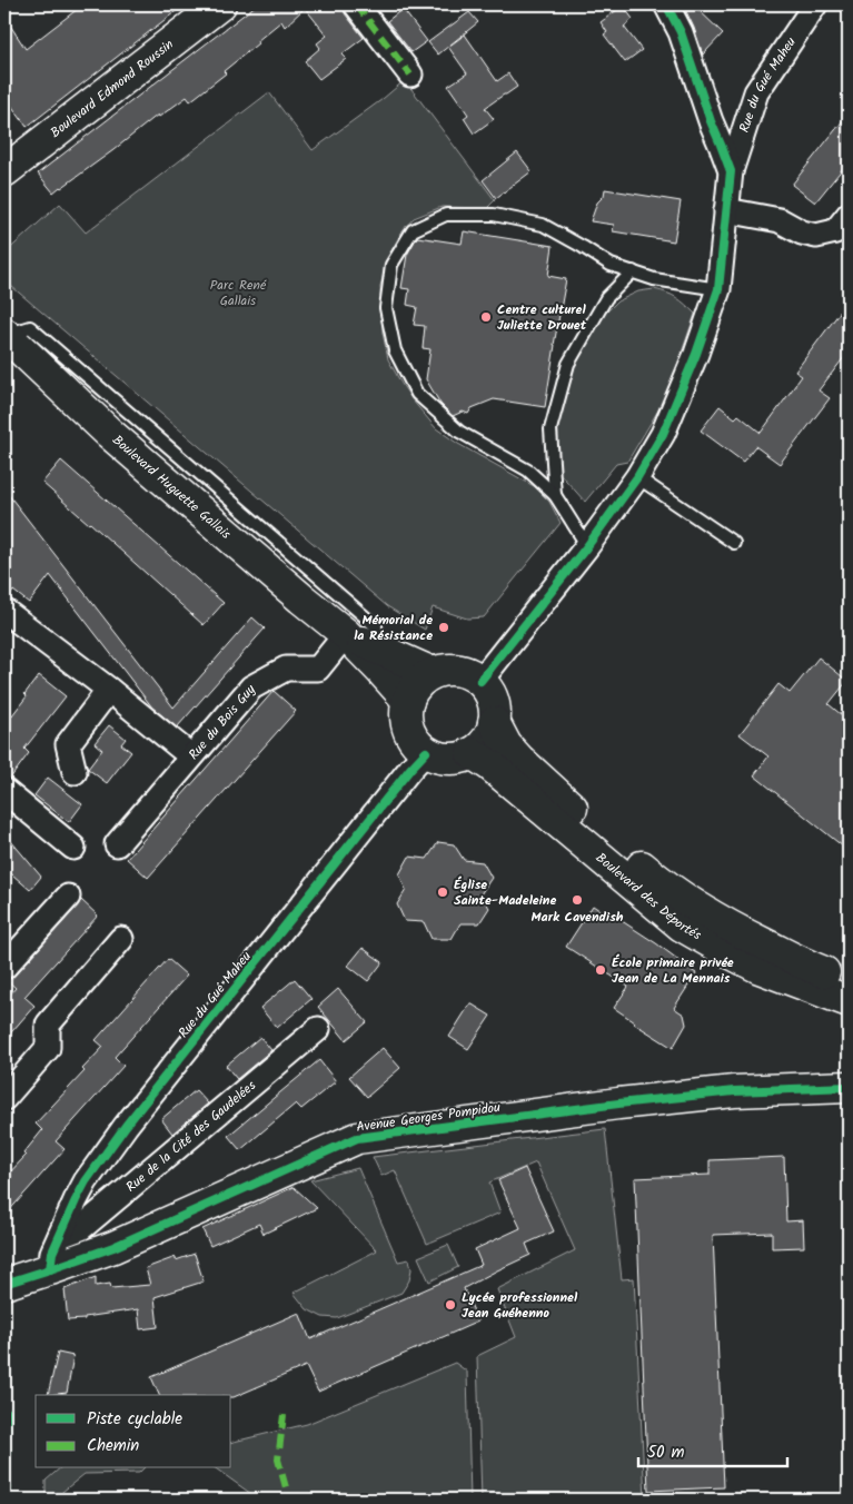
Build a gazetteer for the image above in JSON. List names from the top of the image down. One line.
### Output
{"streets":{"street":["Rue du Gué Maheu","Boulevard Edmond Roussin","Boulevard Huguette Gallais","Rue du Bois Guy","Boulevard des Déportés","Avenue Georges Pompidou","Rue de la Cité des Gaudelées"]},"crossings":[["Rue du Gué Maheu","Boulevard Huguette Gallais"],["Rue du Gué Maheu","Boulevard des Déportés"],["Rue du Gué Maheu","Avenue Georges Pompidou"],["Rue du Gué Maheu","Rue de la Cité des Gaudelées"],["Boulevard Huguette Gallais","Rue du Bois Guy"],["Boulevard Huguette Gallais","Boulevard des Déportés"]],"parks":["Parc René Gallais"],"places":["Centre culturel Juliette Drouet","Mémorial de la Résistance","Église Sainte-Madeleine","Mark Cavendish","École primaire privée Jean de La Mennais","Lycée professionnel Jean Guéhenno"],"legend":["Piste cyclable","Chemin"],"scale_bar":"50 m"}
